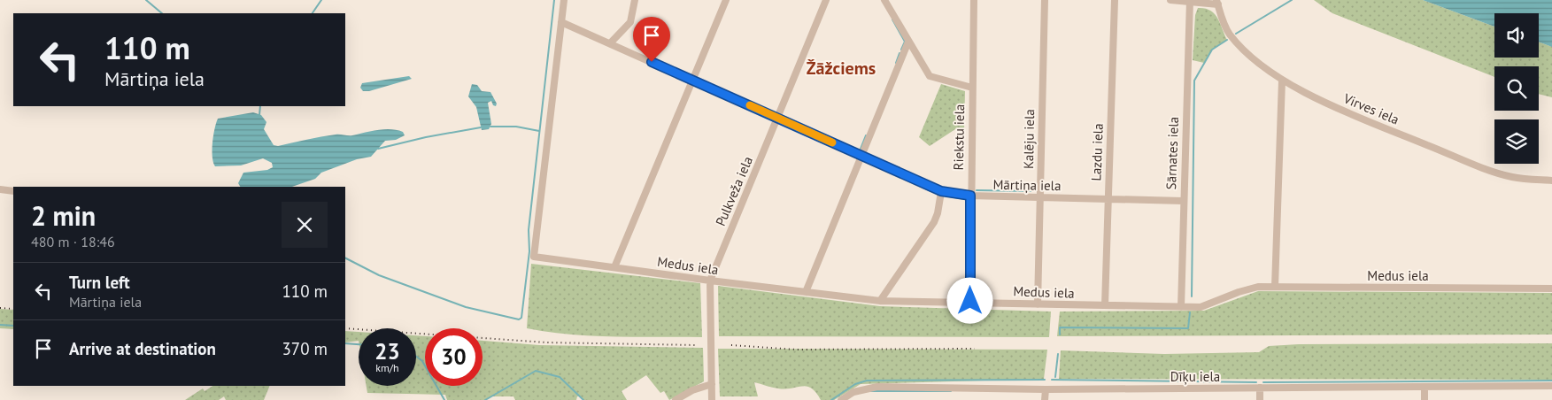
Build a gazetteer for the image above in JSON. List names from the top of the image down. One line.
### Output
{"streets":{"street":["Virves iela","Riekstu iela","Kalēju iela","Lazdu iela","Sārnates iela","Mārtiņa iela","Pulkveža iela","Medus iela","Dīķu iela"]},"crossings":[["Virves iela","Sārnates iela"],["Riekstu iela","Mārtiņa iela"],["Riekstu iela","Medus iela"],["Kalēju iela","Mārtiņa iela"],["Kalēju iela","Medus iela"],["Lazdu iela","Mārtiņa iela"],["Lazdu iela","Medus iela"],["Sārnates iela","Mārtiņa iela"],["Sārnates iela","Medus iela"],["Mārtiņa iela","Pulkveža iela"],["Mārtiņa iela","Medus iela"],["Pulkveža iela","Medus iela"]],"districts":["Žāžciems"],"page":{"turn":["110 m","Mārtiņa iela"],"heading":["2 min","480 m · 18:46"],"list":[{"name":"Turn left","note":"Mārtiņa iela","value":"110 m"},{"name":"Arrive at destination","value":"370 m"}],"speed":"23 km/h","limit":"30"}}
